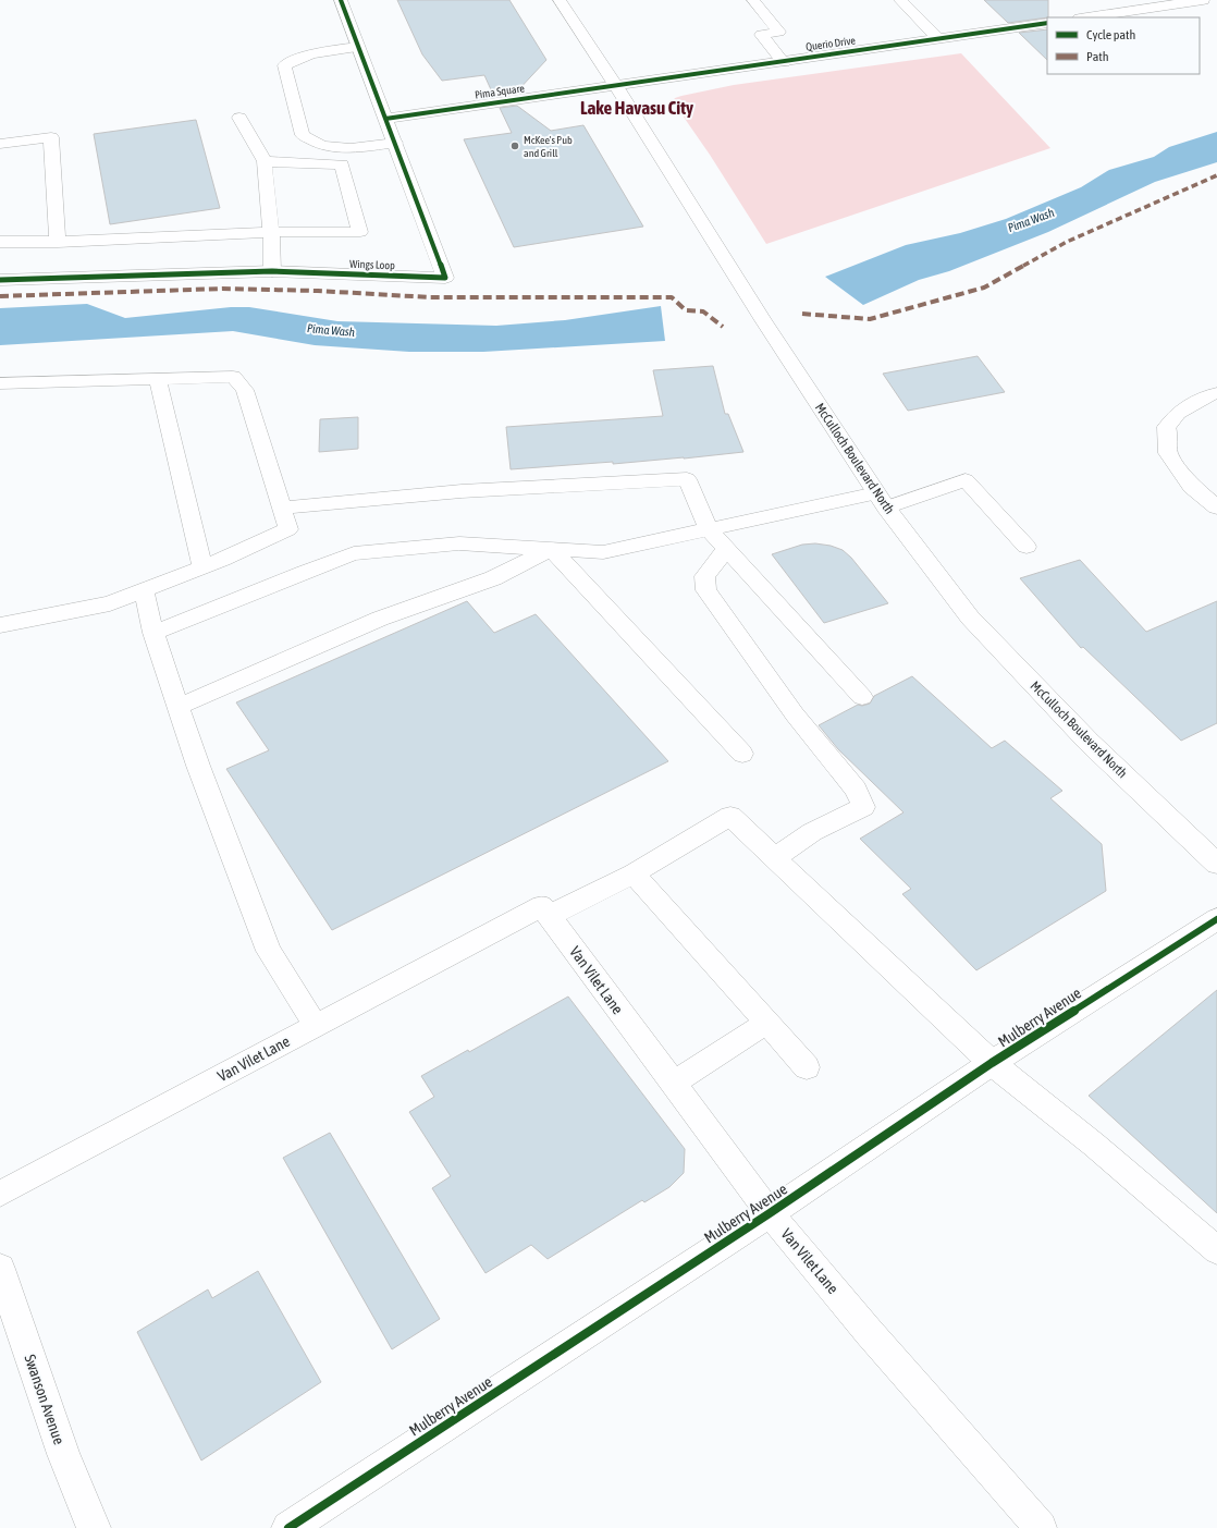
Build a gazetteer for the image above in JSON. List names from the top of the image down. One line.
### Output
{"streets":{"street":["Querio Drive","Pima Square","Wings Loop","McCulloch Boulevard North","Mulberry Avenue","Swanson Avenue"],"lane":["Van Vilet Lane"]},"crossings":[["Querio Drive","Pima Square"],["Querio Drive","McCulloch Boulevard North"],["Pima Square","Wings Loop"],["Pima Square","McCulloch Boulevard North"],["Van Vilet Lane","Mulberry Avenue"]],"districts":["Lake Havasu City"],"water":["Pima Wash"],"places":["McKee's Pub and Grill"],"legend":["Cycle path","Path"]}
